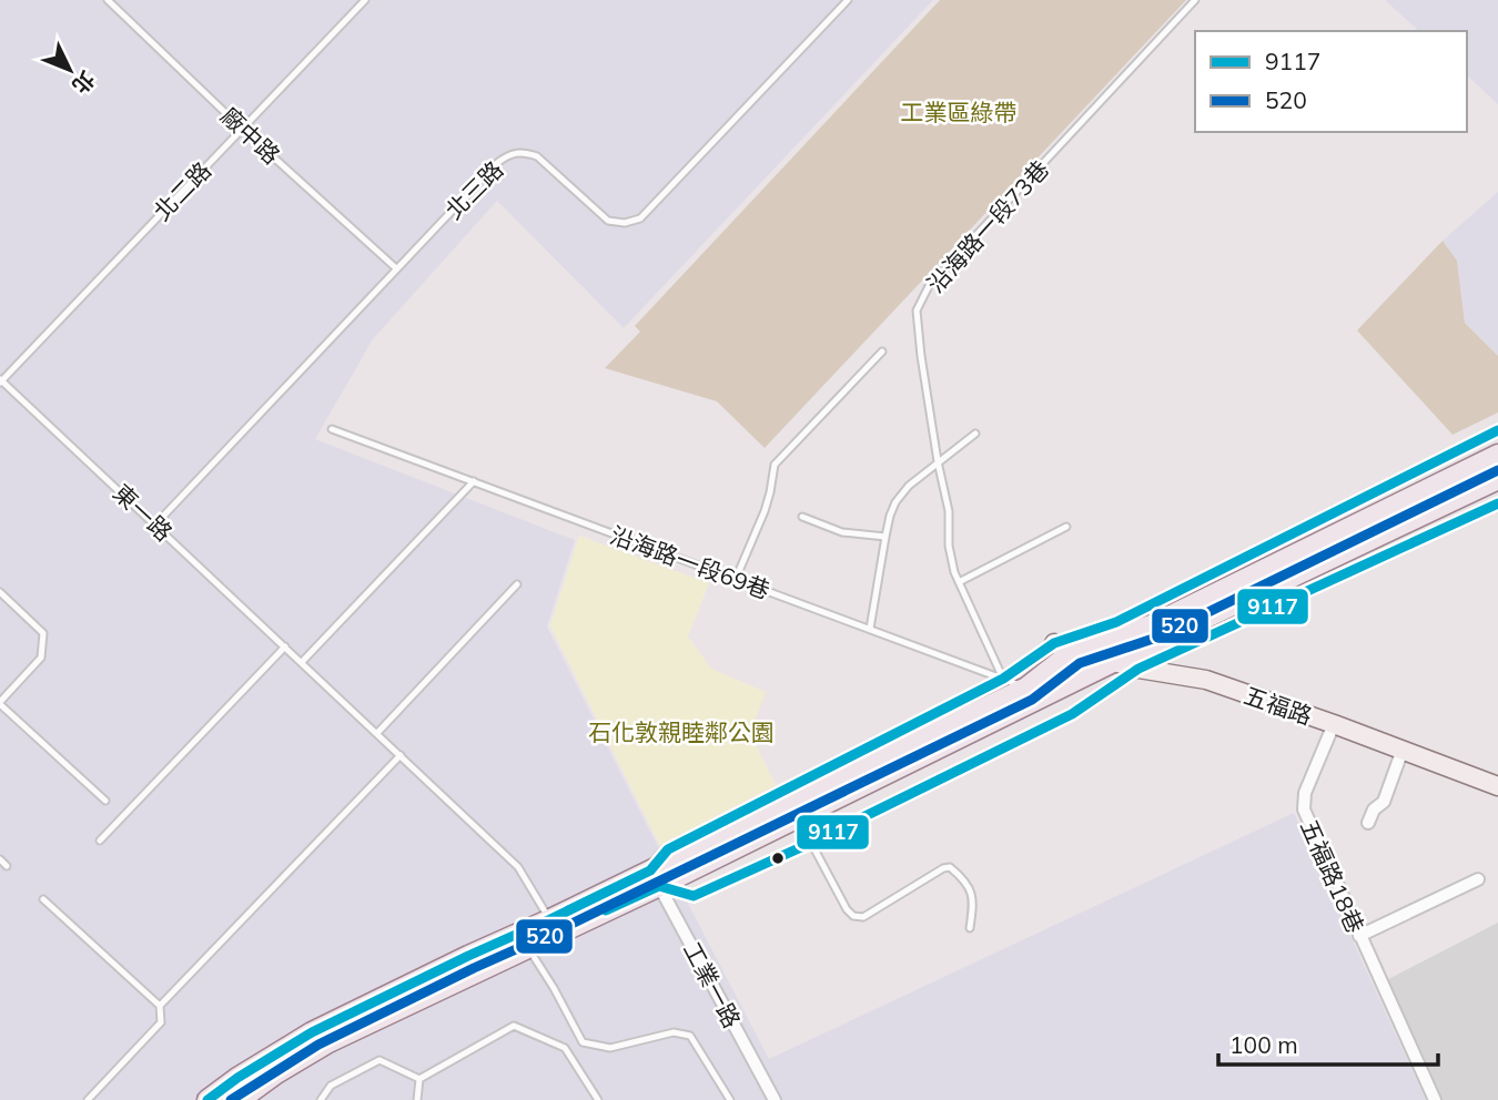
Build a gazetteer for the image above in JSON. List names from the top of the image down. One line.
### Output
{"streets":{"street":["五福路","五福路18巷","工業一路"],"lane":["廠中路","北三路","北二路","沿海路一段73巷","東一路","沿海路一段69巷"]},"crossings":[["廠中路","北三路"],["廠中路","北二路"],["北三路","東一路"],["北二路","東一路"],["沿海路一段73巷","沿海路一段69巷"],["五福路","五福路18巷"]],"parks":["工業區綠帶","石化敦親睦鄰公園"],"lines":["transit line 9117","transit line 520"],"legend":["9117","520"],"scale_bar":"100 m","north":"bottom right"}
